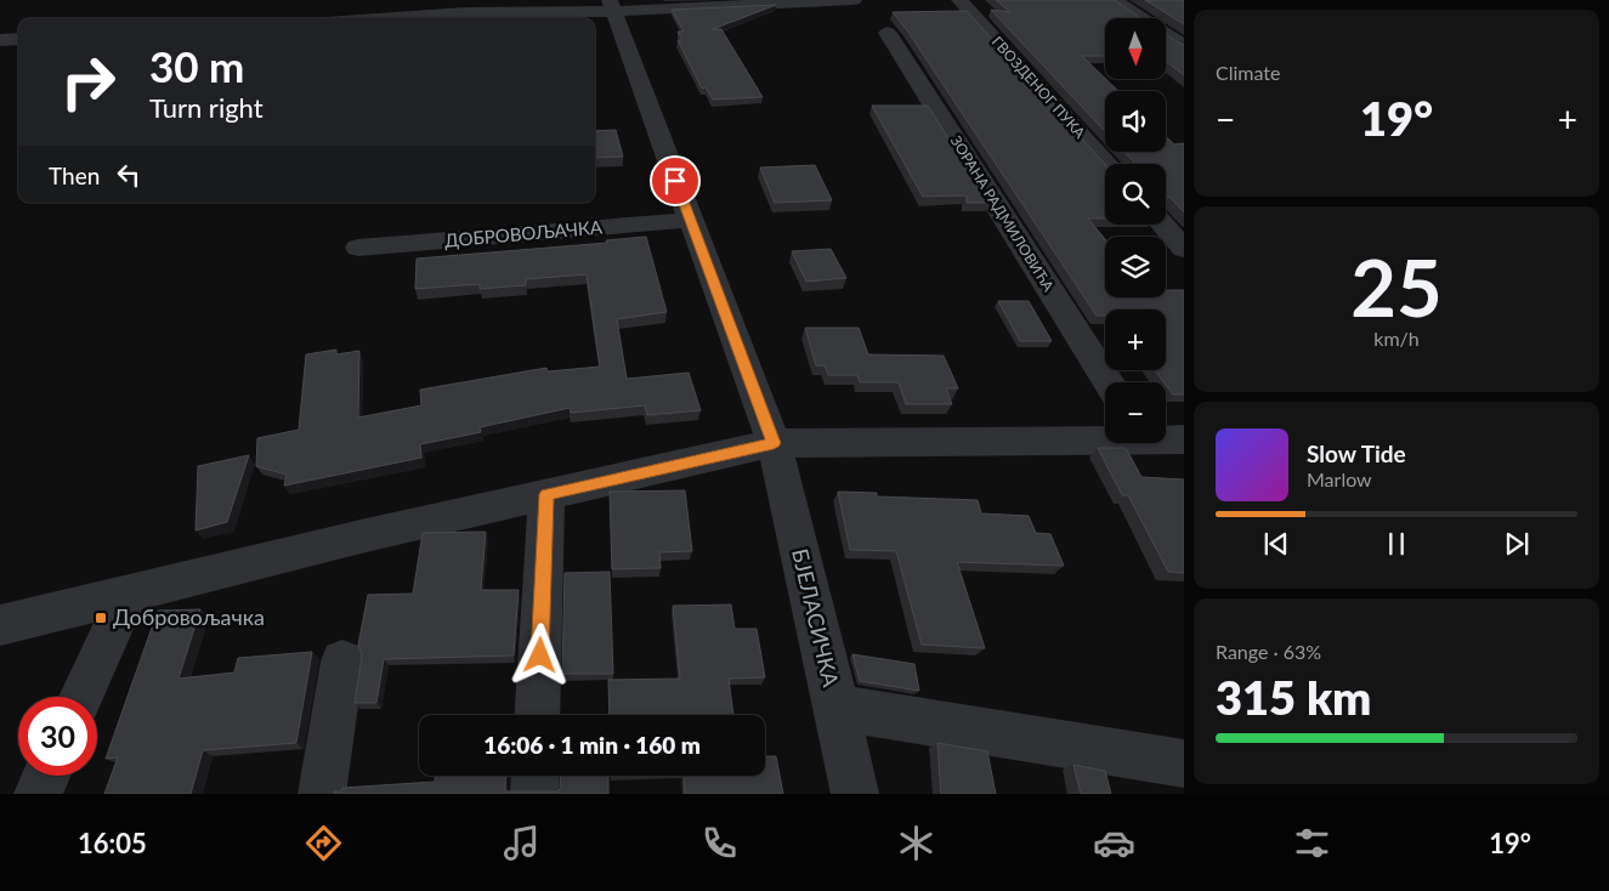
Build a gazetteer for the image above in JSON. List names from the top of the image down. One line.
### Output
{"streets":{"street":["ГВОЗДЕНОГ ПУКА","ЗОРАНА РАДМИЛОВИЋА","ДОБРОВОЉАЧКА","БЈЕЛАСИЧКА"]},"crossings":[["ДОБРОВОЉАЧКА","БЈЕЛАСИЧКА"]],"places":{"transit":["Добровољачка"]},"north":"bottom","page":{"tile":["Climate",["25","km/h"],["Range · 63%","315 km"]],"map_buttons":["+","−"],"turn":["30 m","Turn right"],"heat":["−","19°","+"],"then":"Then","song":["Slow Tide","Marlow"],"limit":"30","trip":"16:06 · 1 min · 160 m","tabs":["16:05","19°"]}}
